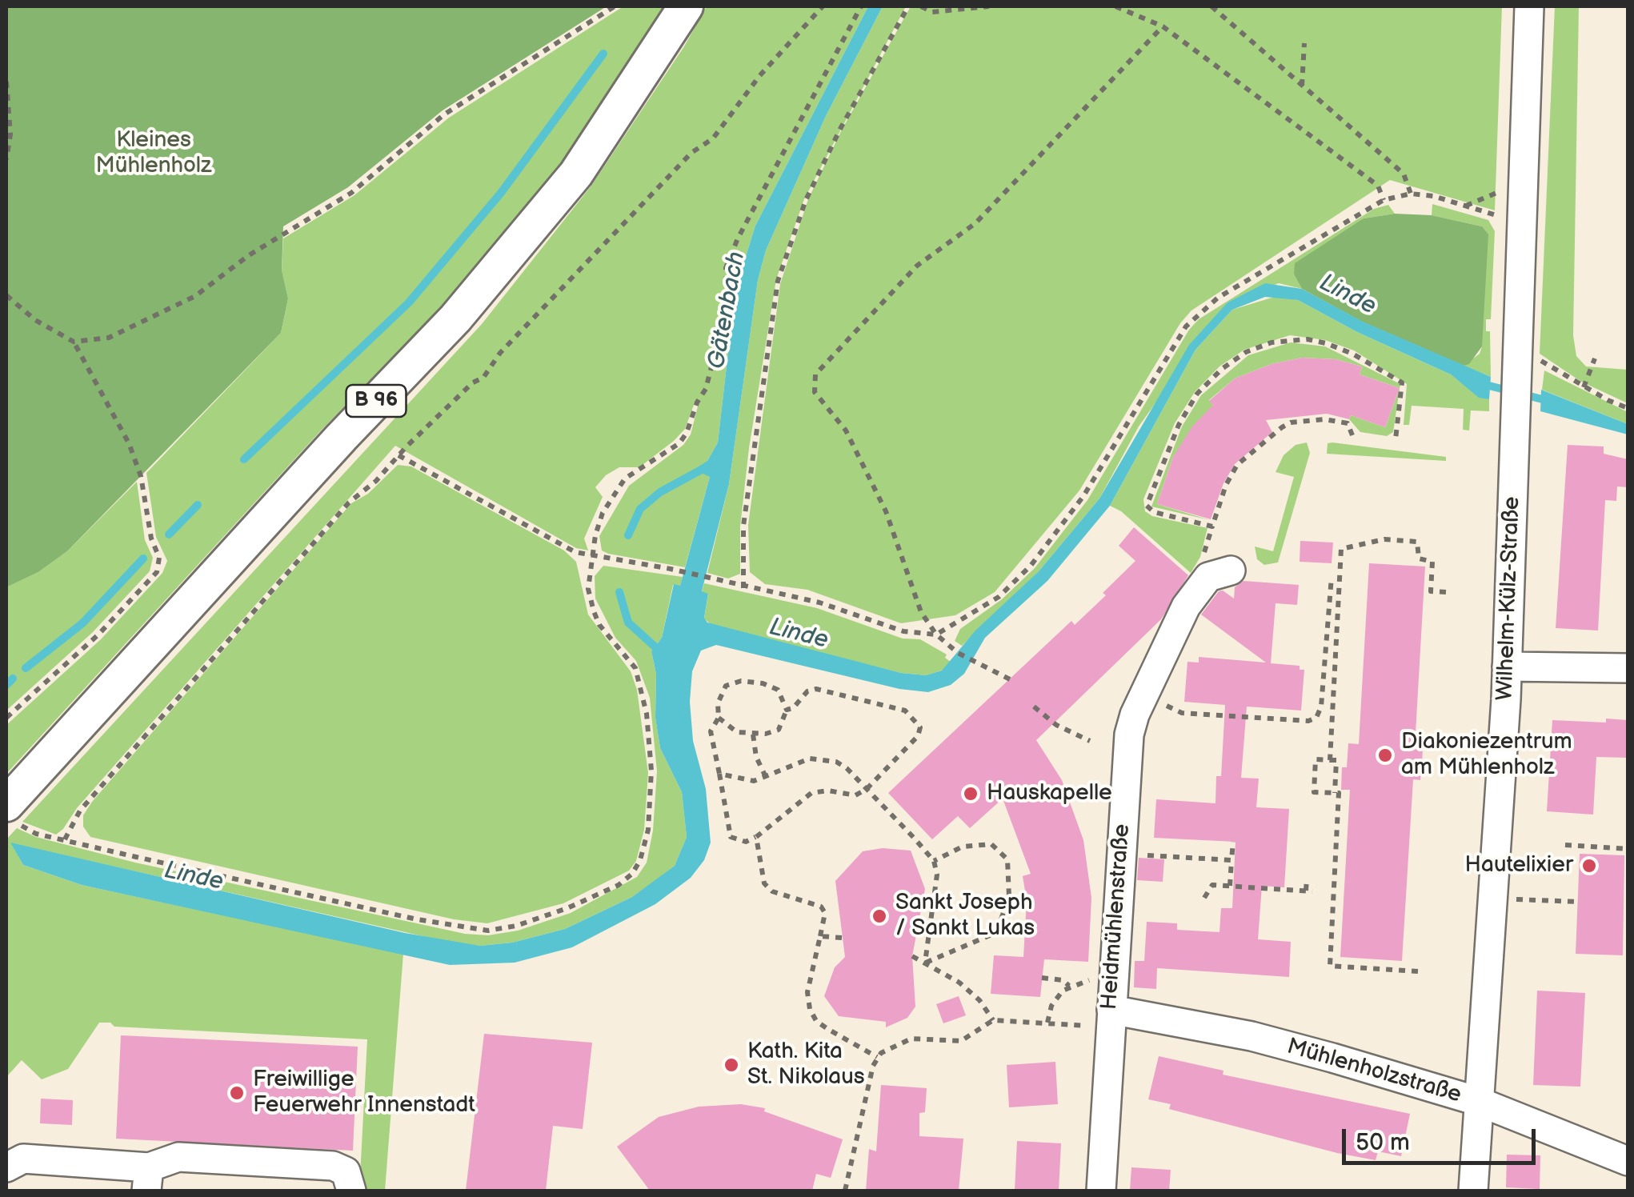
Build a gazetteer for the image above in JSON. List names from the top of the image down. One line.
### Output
{"streets":{"main road":["B 96"],"street":["Wilhelm-Külz-Straße","Heidmühlenstraße","Mühlenholzstraße"]},"crossings":[["Wilhelm-Külz-Straße","Mühlenholzstraße"],["Heidmühlenstraße","Mühlenholzstraße"]],"water":["Linde","Gätenbach"],"parks":["Kleines Mühlenholz"],"places":["Diakoniezentrum am Mühlenholz","Hauskapelle","Hautelixier","Sankt Joseph / Sankt Lukas","Kath. Kita St. Nikolaus","Freiwillige Feuerwehr Innenstadt"],"scale_bar":"50 m"}
